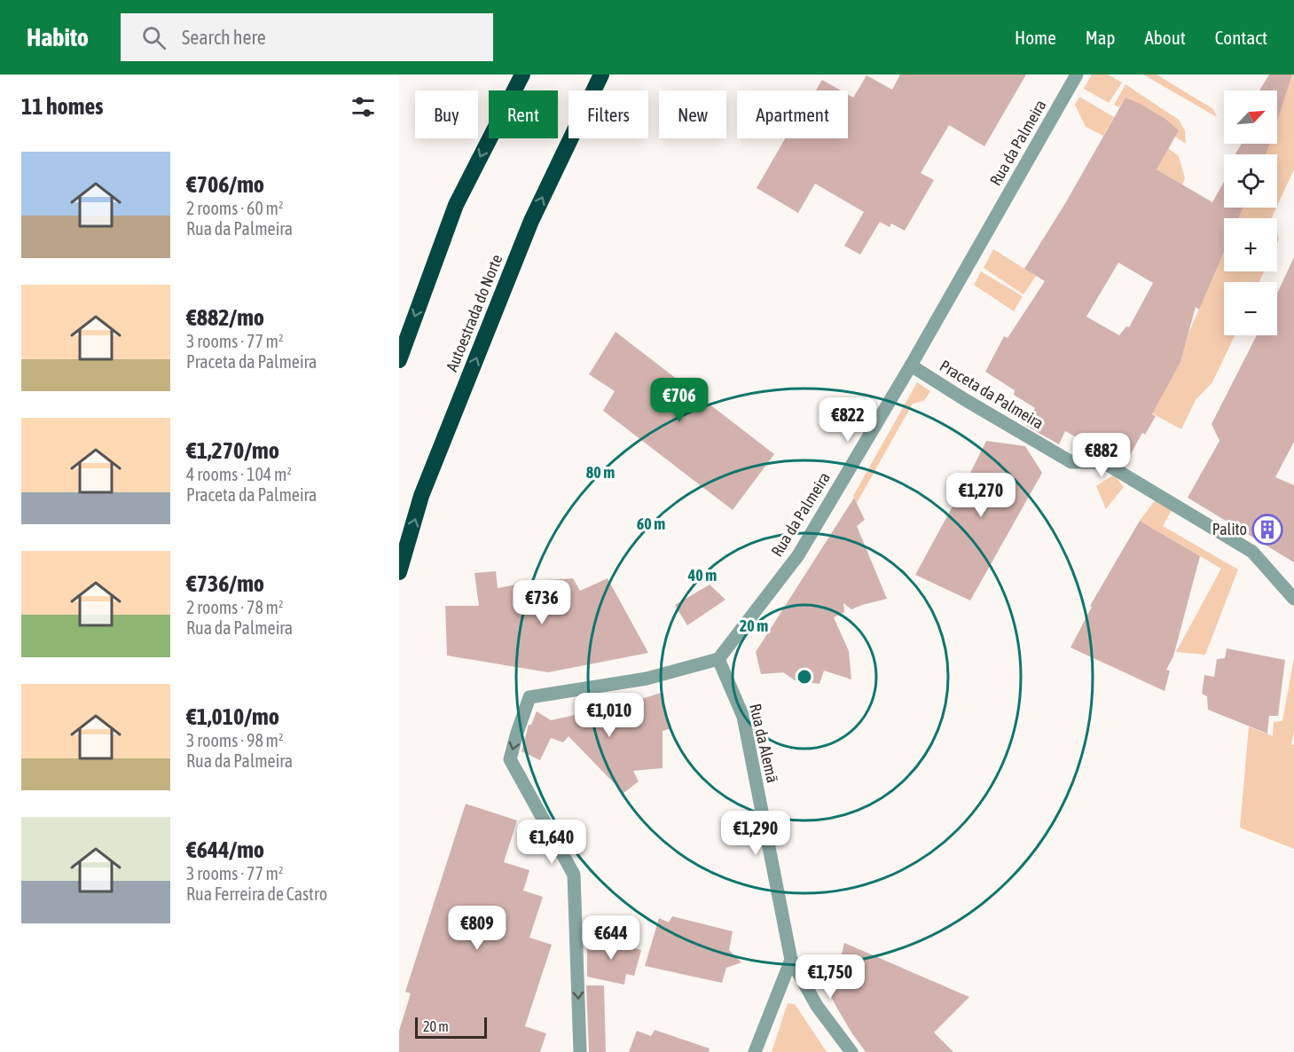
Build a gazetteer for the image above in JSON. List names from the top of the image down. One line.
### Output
{"streets":{"highway":["Autoestrada do Norte"],"street":["Rua da Palmeira","Praceta da Palmeira","Rua da Alemã"]},"crossings":[["Rua da Palmeira","Praceta da Palmeira"],["Rua da Palmeira","Rua da Alemã"]],"places":{"building":["Palito"]},"scale_bar":"20 m","north":"top right","page":{"header":"Habito","search":"Search here","nav":["Home","Map","About","Contact"],"heading":"11 homes","map_buttons":["+","−"],"chip":["Buy","Rent","Filters","New","Apartment"],"list":[{"name":"€706/mo","note":"2 rooms · 60 m² · Rua da Palmeira"},{"name":"€882/mo","note":"3 rooms · 77 m² · Praceta da Palmeira"},{"name":"€1,270/mo","note":"4 rooms · 104 m² · Praceta da Palmeira"},{"name":"€736/mo","note":"2 rooms · 78 m² · Rua da Palmeira"},{"name":"€1,010/mo","note":"3 rooms · 98 m² · Rua da Palmeira"},{"name":"€644/mo","note":"3 rooms · 77 m² · Rua Ferreira de Castro"}],"price":["€706","€822","€882","€1,270","€736","€1,010","€1,290","€1,640","€809","€644","€1,750"],"scale":"20 m"},"rings":["80 m","60 m","40 m","20 m"]}
